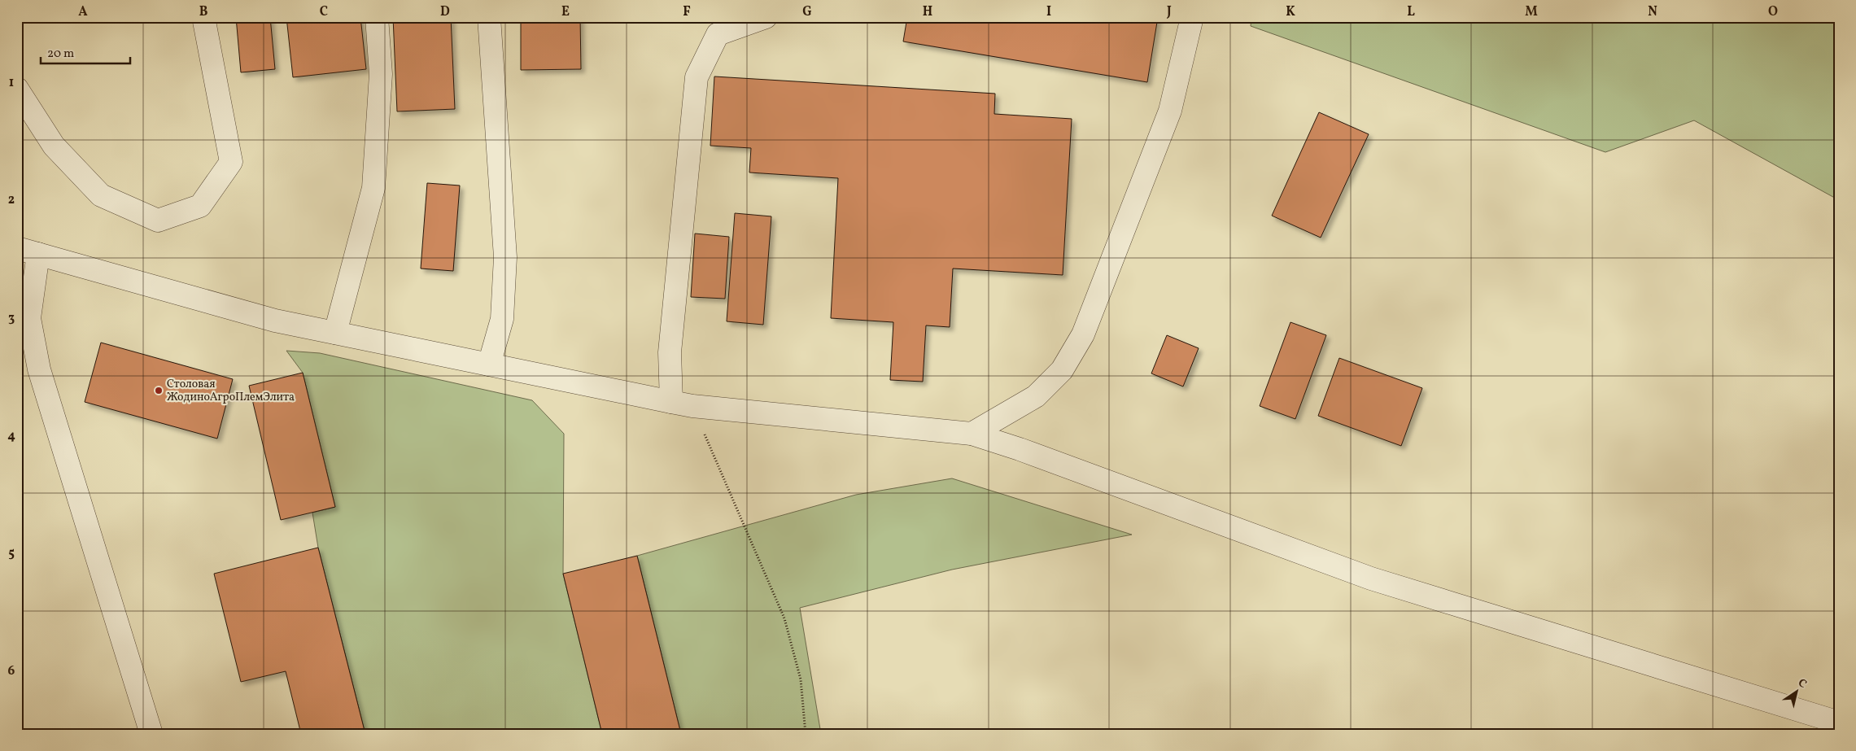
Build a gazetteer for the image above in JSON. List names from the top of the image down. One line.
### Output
{"places":["Столовая ЖодиноАгроПлемЭлита"],"scale_bar":"20 m","north":"top right","grid":{"columns":["A","B","C","D","E","F","G","H","I","J","K","L","M","N","O"],"rows":["1","2","3","4","5","6"]}}
